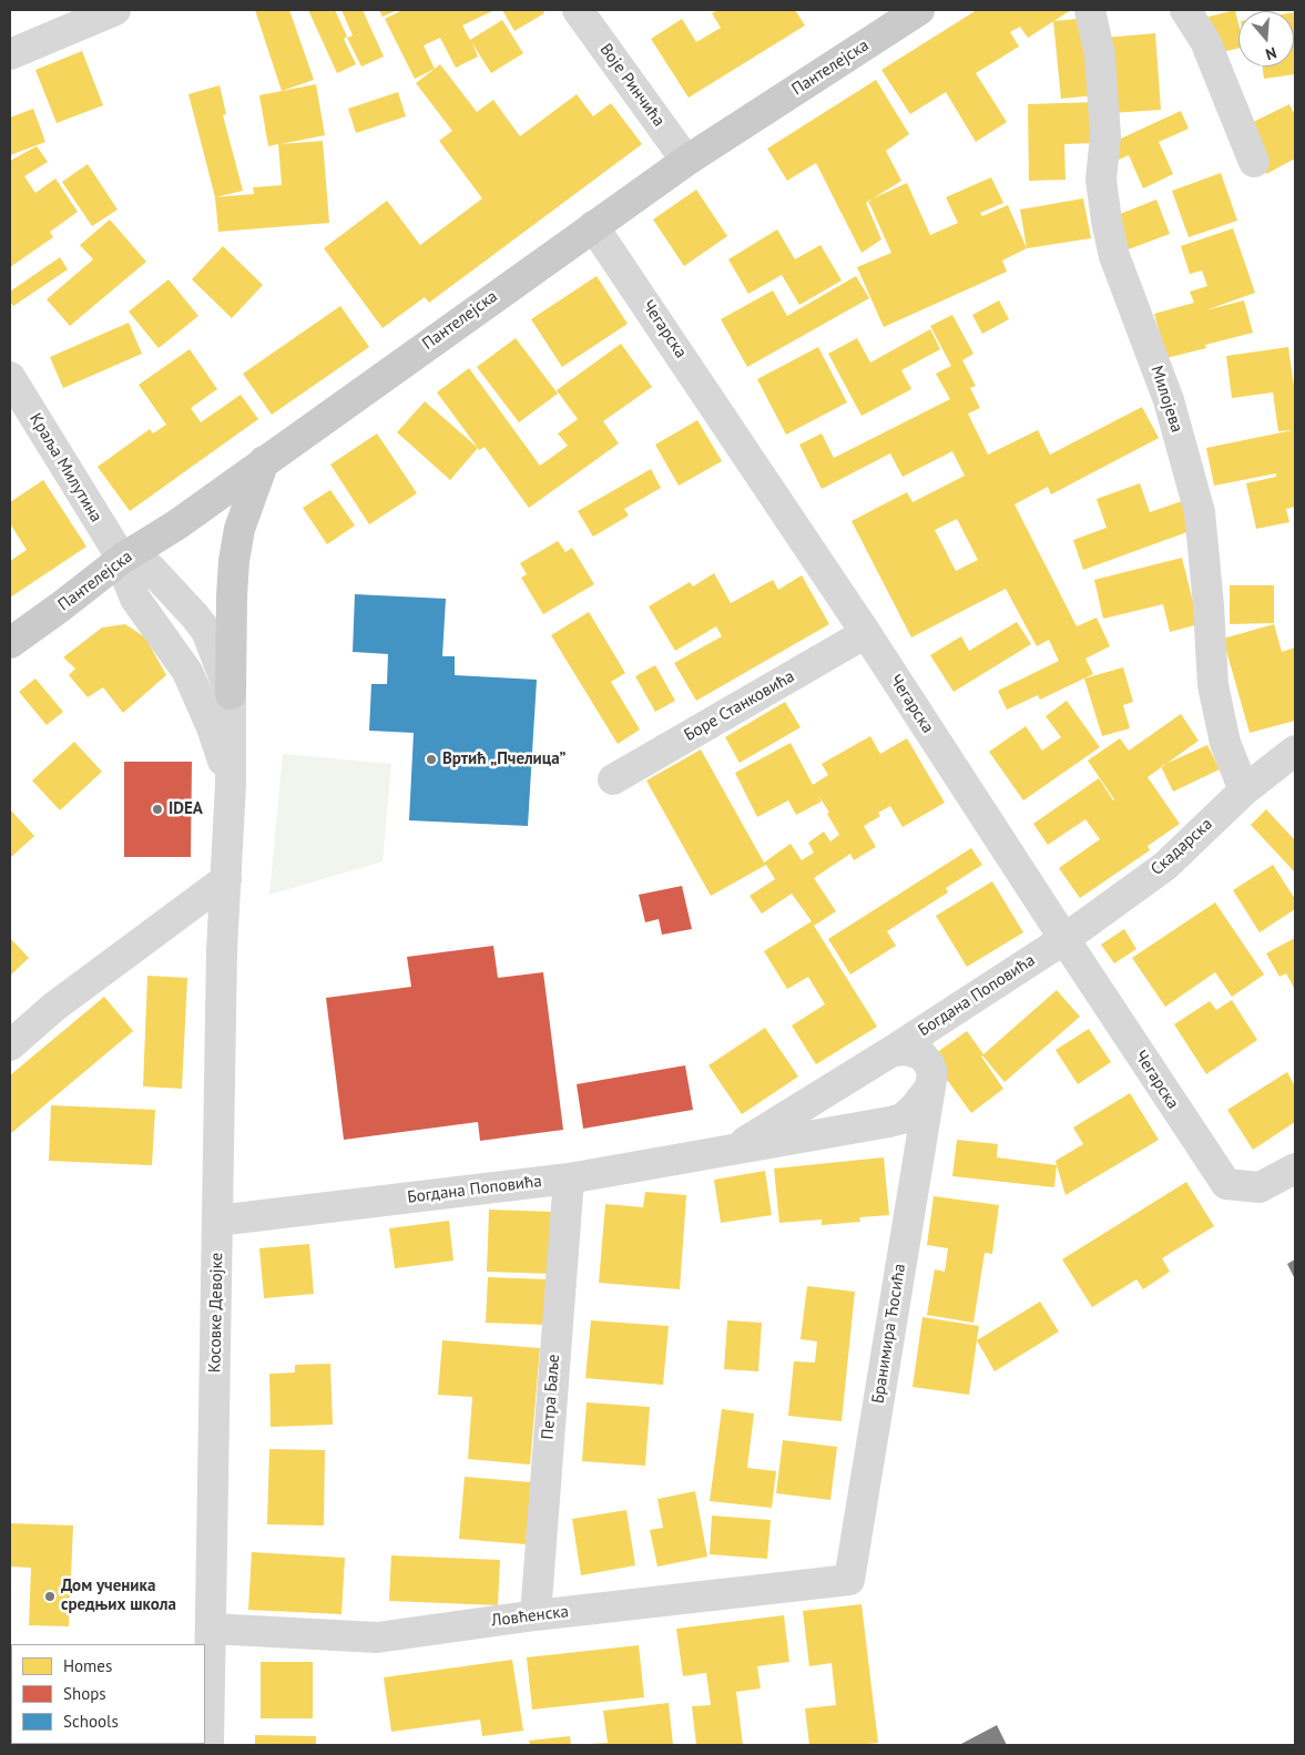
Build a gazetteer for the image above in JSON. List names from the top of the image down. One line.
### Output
{"streets":{"main road":["Пантелејска"],"street":["Воје Ринчића","Чегарска","Милојева","Краља Милутина","Боре Станковића","Скадарска","Богдана Поповића","Косовке Девојке","Бранимира Ћосића","Петра Баље","Ловћенска"]},"crossings":[["Пантелејска","Воје Ринчића"],["Пантелејска","Чегарска"],["Пантелејска","Краља Милутина"],["Пантелејска","Косовке Девојке"],["Чегарска","Боре Станковића"],["Чегарска","Скадарска"],["Чегарска","Богдана Поповића"],["Милојева","Скадарска"],["Краља Милутина","Косовке Девојке"],["Скадарска","Богдана Поповића"],["Богдана Поповића","Косовке Девојке"],["Богдана Поповића","Бранимира Ћосића"],["Богдана Поповића","Петра Баље"],["Косовке Девојке","Ловћенска"],["Бранимира Ћосића","Ловћенска"],["Петра Баље","Ловћенска"]],"places":["Вртић „Пчелица”","IDEA","Дом ученика средњих школа"],"legend":["Homes","Shops","Schools"],"north":"bottom"}
